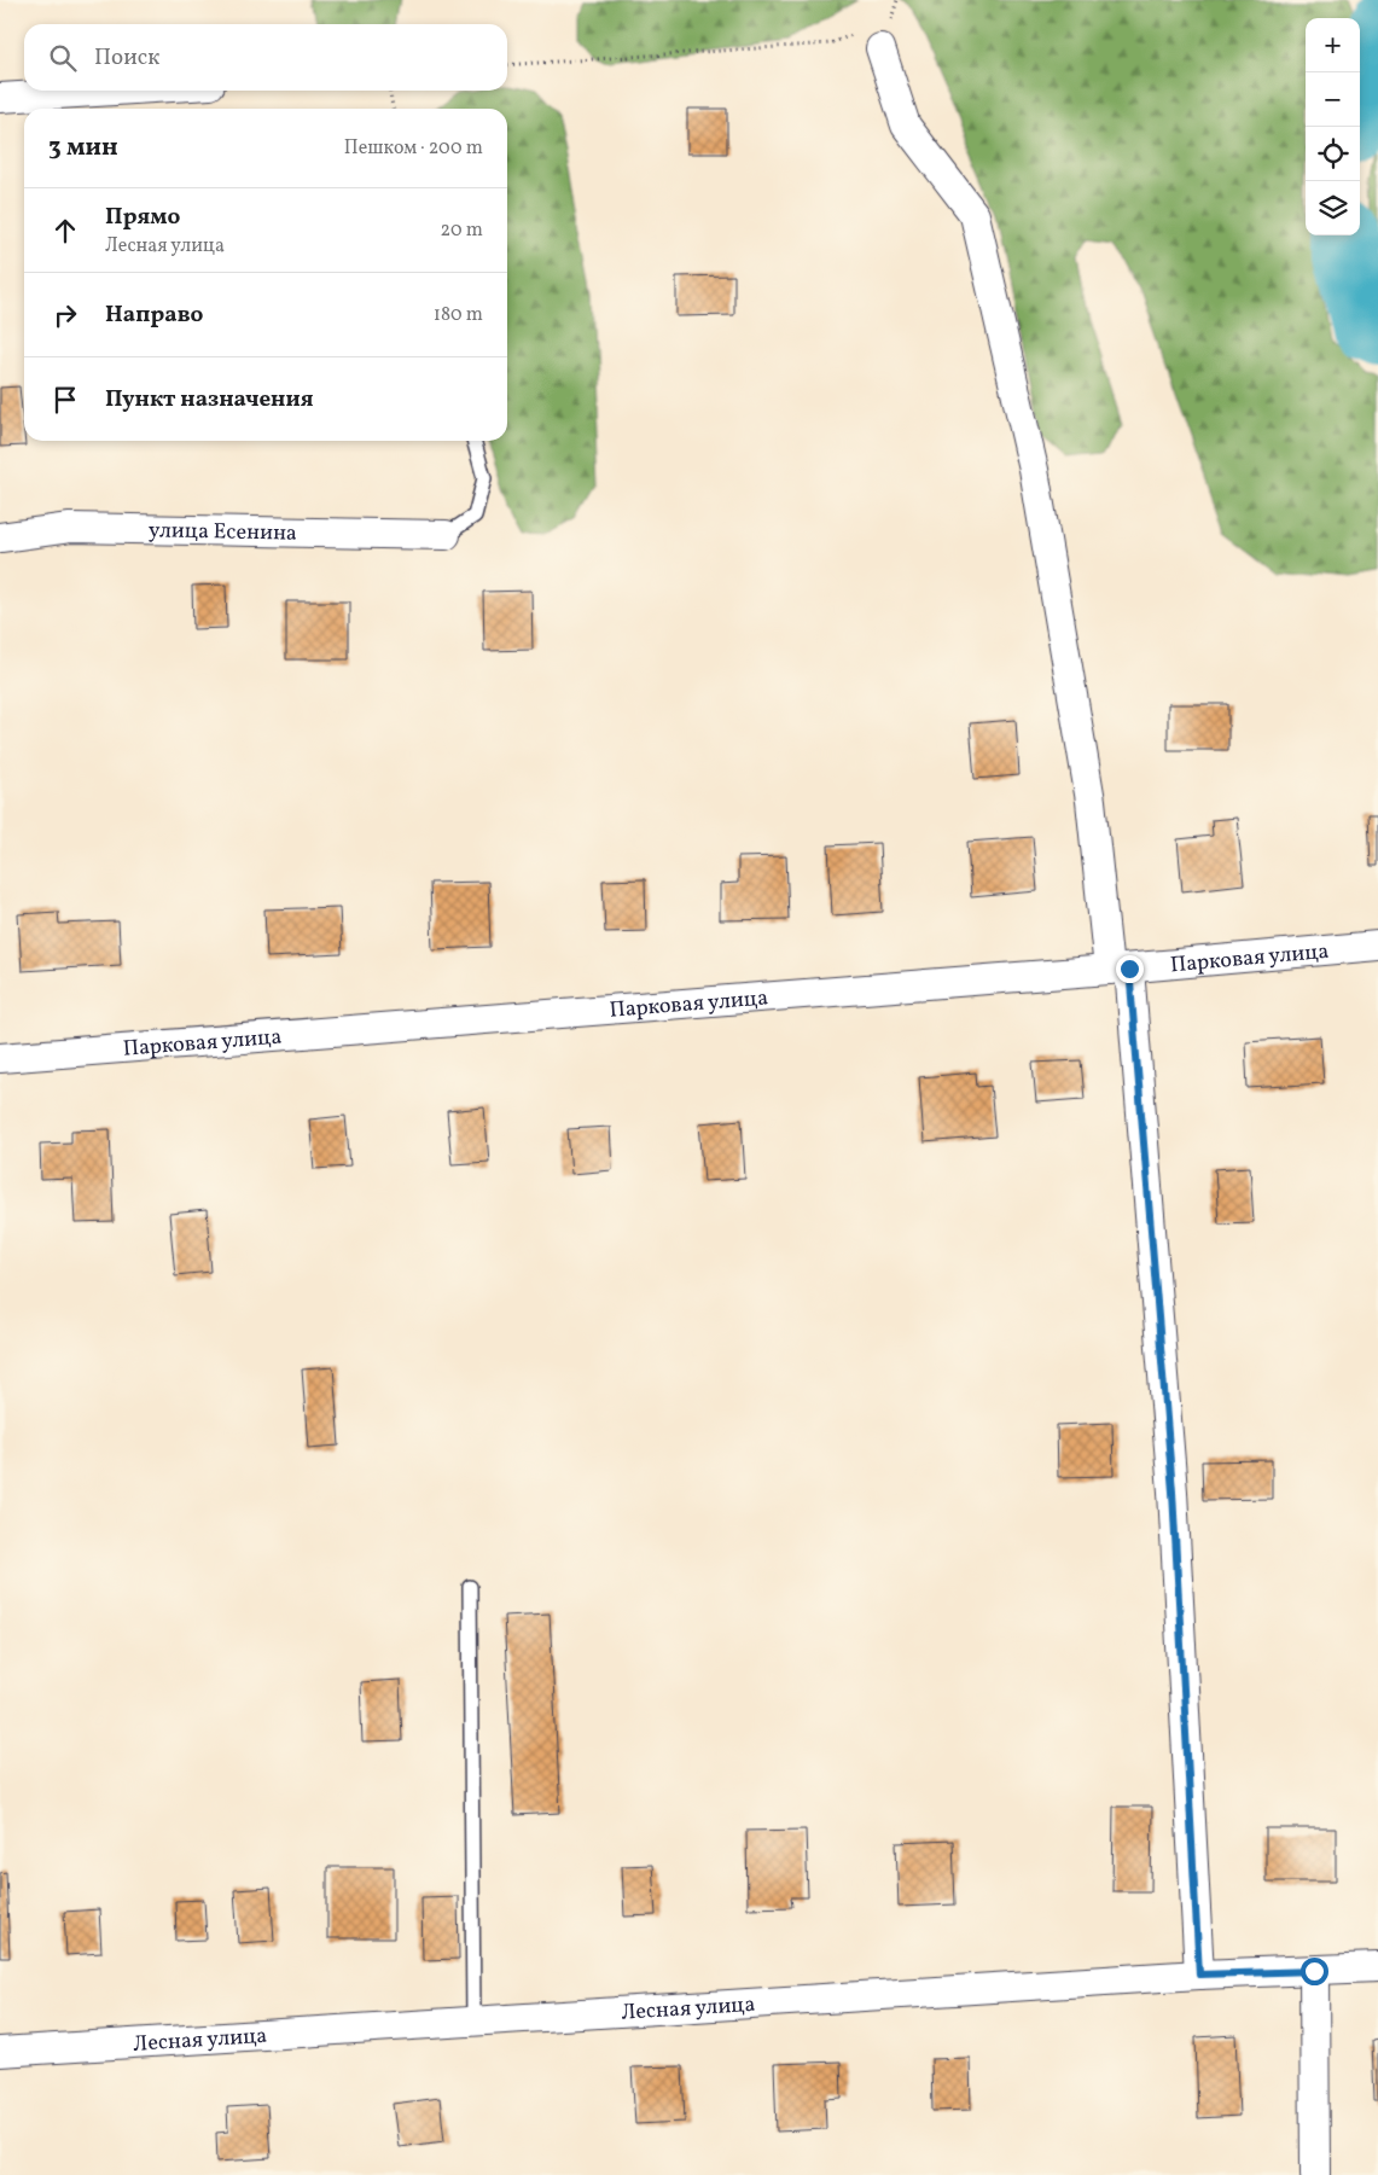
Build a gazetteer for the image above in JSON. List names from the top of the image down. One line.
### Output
{"streets":{"street":["улица Есенина","Парковая улица","Лесная улица"]},"page":{"map_buttons":["+","−"],"search":"Поиск","heading":["3 мин","Пешком · 200 m"],"list":[["Прямо","Лесная улица","20 m"],["Направо","180 m"],"Пункт назначения"]}}
